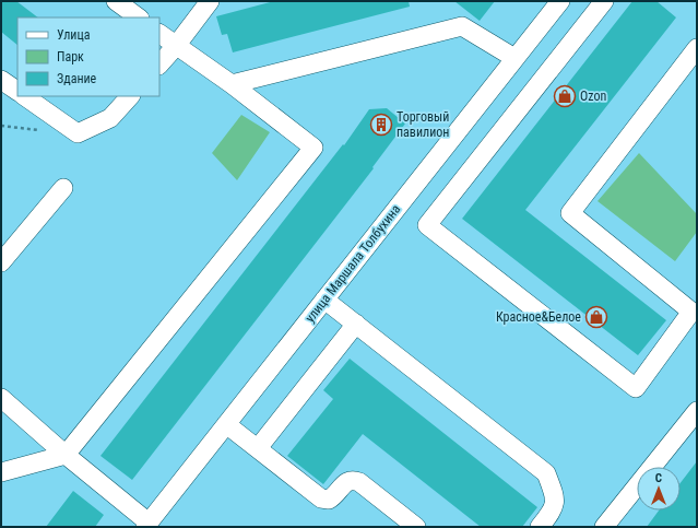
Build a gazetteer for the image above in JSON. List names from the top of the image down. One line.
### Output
{"streets":{"street":["улица Маршала Толбухина"]},"places":{"shop":["Ozon","Красное&Белое"],"building":["Торговый павилион"]},"legend":["Улица","Парк","Здание"],"north":"top"}
